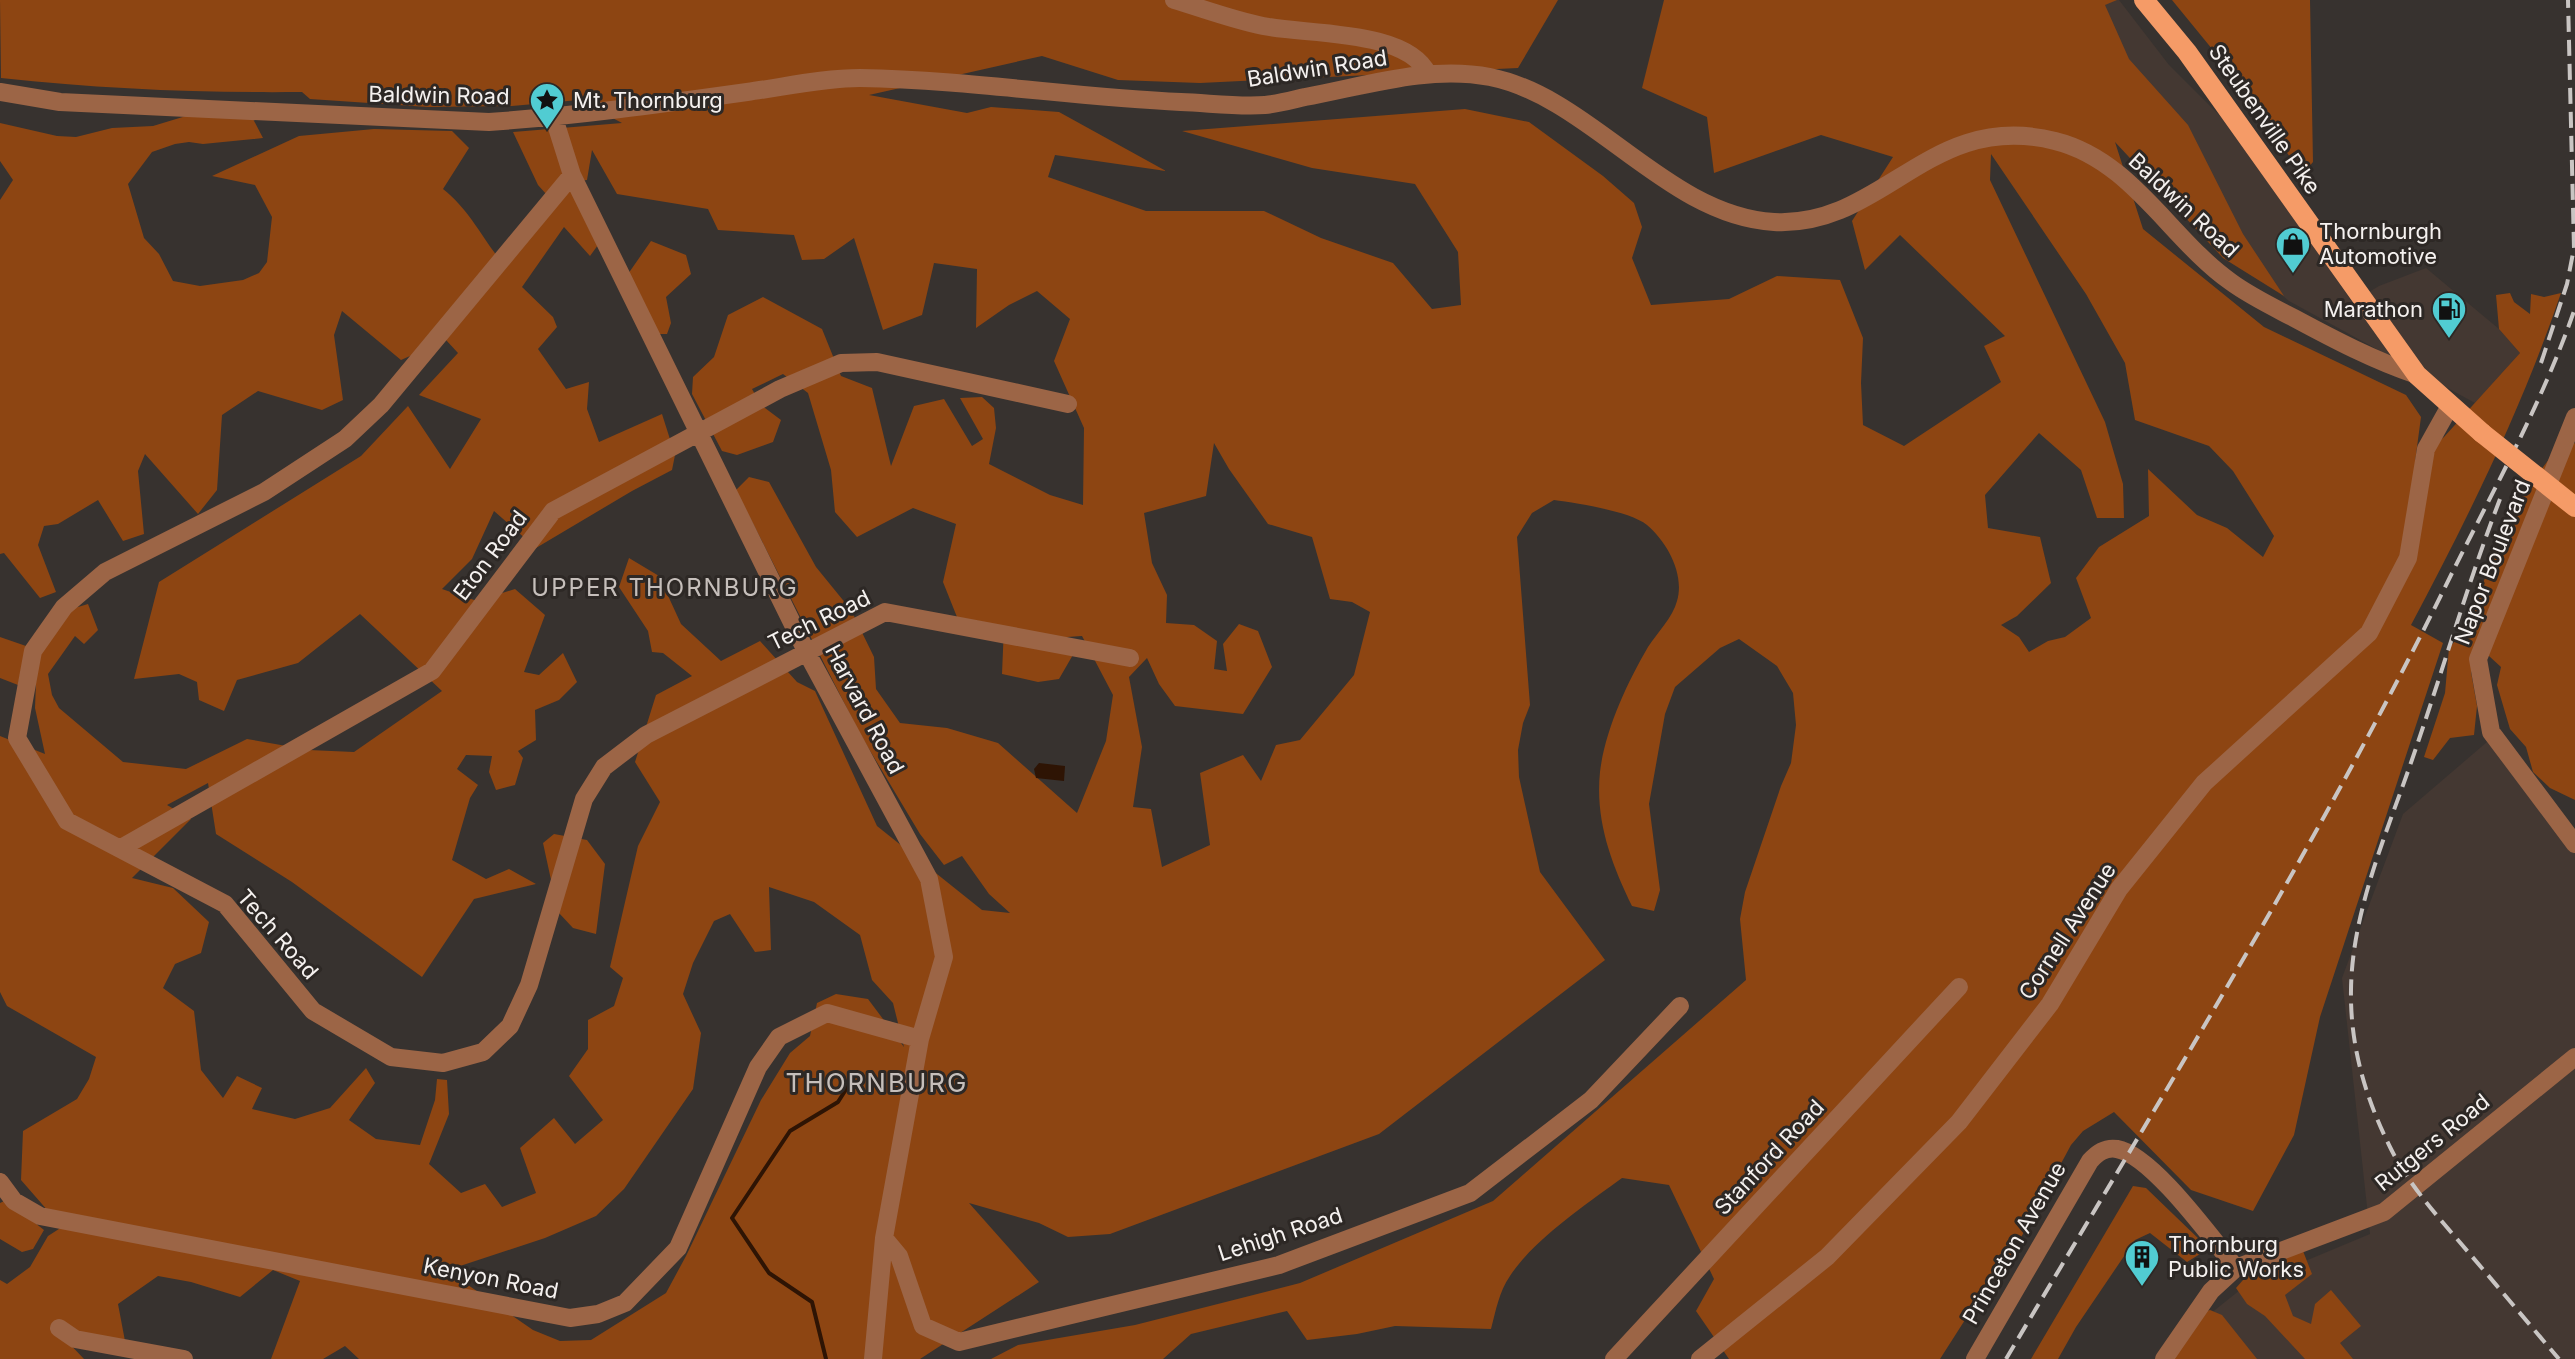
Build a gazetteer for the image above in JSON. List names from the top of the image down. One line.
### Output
{"streets":{"main road":["Steubenville Pike"],"street":["Baldwin Road","Eton Road","Napor Boulevard","Tech Road","Harvard Road","Cornell Avenue","Rutgers Road","Stanford Road","Lehigh Road","Princeton Avenue","Kenyon Road"]},"crossings":[["Baldwin Road","Steubenville Pike"],["Baldwin Road","Harvard Road"],["Steubenville Pike","Cornell Avenue"],["Eton Road","Tech Road"],["Eton Road","Harvard Road"],["Tech Road","Harvard Road"],["Harvard Road","Lehigh Road"],["Harvard Road","Kenyon Road"],["Rutgers Road","Princeton Avenue"]],"districts":["UPPER THORNBURG","THORNBURG"],"places":{"place":["Mt. Thornburg"],"shop":["Thornburgh Automotive"],"fuel station":["Marathon"],"building":["Thornburg Public Works"]}}
